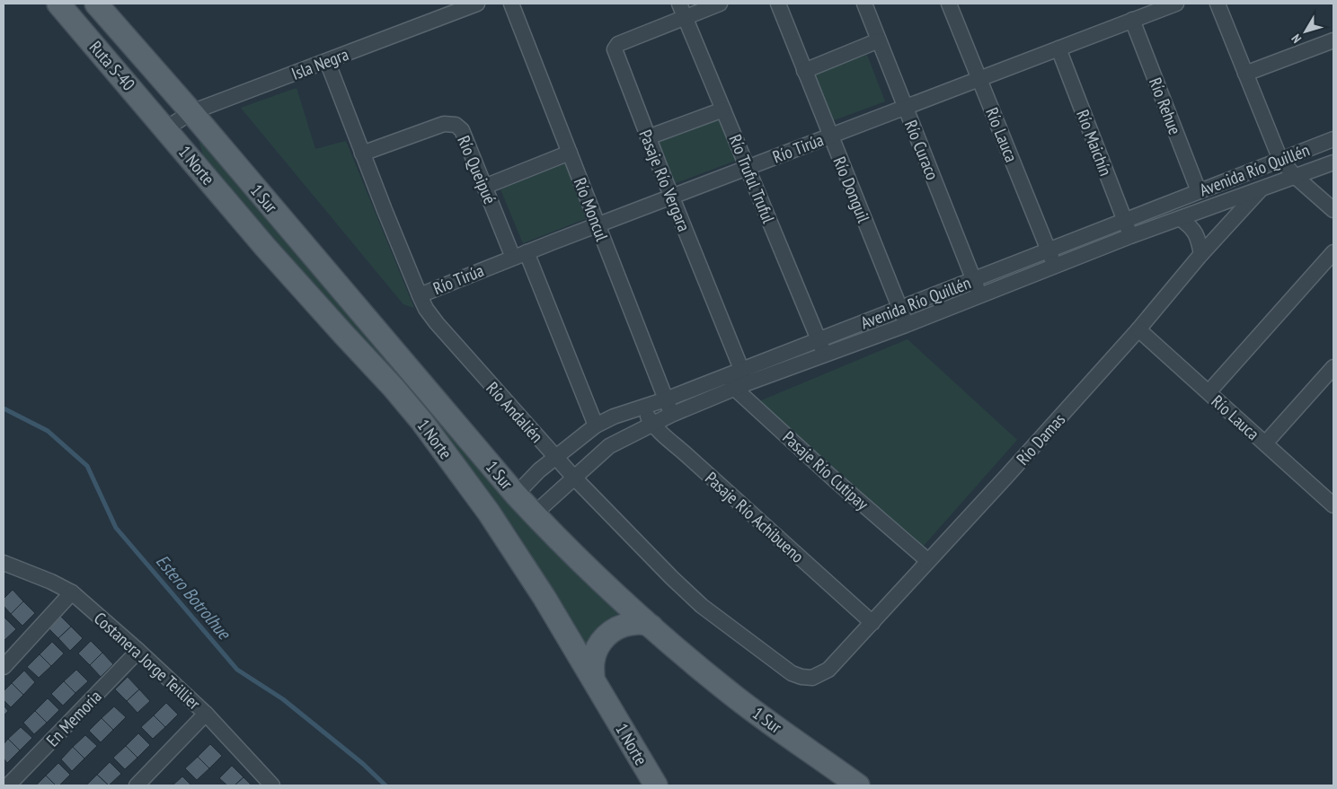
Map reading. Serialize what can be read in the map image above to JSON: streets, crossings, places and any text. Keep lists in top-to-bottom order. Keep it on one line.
{"streets":{"main road":["Ruta S-40","1 Norte","1 Sur"],"street":["Isla Negra","Río Rehue","Río Lauca","Río Maichín","Río Tirúa","Río Curaco","Río Queipué","Avenida Río Quillén","Río Truful Truful","Pasaje Río Vergara","Río Donguil","Río Moncul","Río Andalién","Río Damas","Pasaje Río Cutipay","Pasaje Río Achibueno","Costanera Jorge Teillier","En Memoria"]},"crossings":[["Isla Negra","Ruta S-40"],["Isla Negra","1 Norte"],["Isla Negra","1 Sur"],["Isla Negra","Río Andalién"],["Ruta S-40","1 Norte"],["Ruta S-40","1 Sur"],["Río Rehue","Río Tirúa"],["Río Rehue","Avenida Río Quillén"],["Río Lauca","Río Tirúa"],["Río Lauca","Avenida Río Quillén"],["Río Lauca","Río Damas"],["Río Maichín","Río Tirúa"],["Río Maichín","Avenida Río Quillén"],["Río Tirúa","Río Curaco"],["Río Tirúa","Río Queipué"],["Río Tirúa","Río Truful Truful"],["Río Tirúa","Pasaje Río Vergara"],["Río Tirúa","Río Donguil"],["Río Tirúa","Río Moncul"],["Río Tirúa","Río Andalién"],["Río Curaco","Avenida Río Quillén"],["Río Queipué","Avenida Río Quillén"],["Río Queipué","Río Andalién"],["Avenida Río Quillén","Río Truful Truful"],["Avenida Río Quillén","Pasaje Río Vergara"],["Avenida Río Quillén","Río Donguil"],["Avenida Río Quillén","1 Sur"],["Avenida Río Quillén","Río Moncul"],["Avenida Río Quillén","Río Andalién"],["Avenida Río Quillén","Río Damas"],["Avenida Río Quillén","Pasaje Río Cutipay"],["Avenida Río Quillén","Pasaje Río Achibueno"],["Río Truful Truful","Pasaje Río Vergara"],["Pasaje Río Vergara","Pasaje Río Cutipay"],["Río Andalién","Río Damas"],["Río Damas","Pasaje Río Cutipay"],["Río Damas","Pasaje Río Achibueno"],["Costanera Jorge Teillier","En Memoria"]],"water":["Estero Botrolhue"],"north":"bottom left"}
